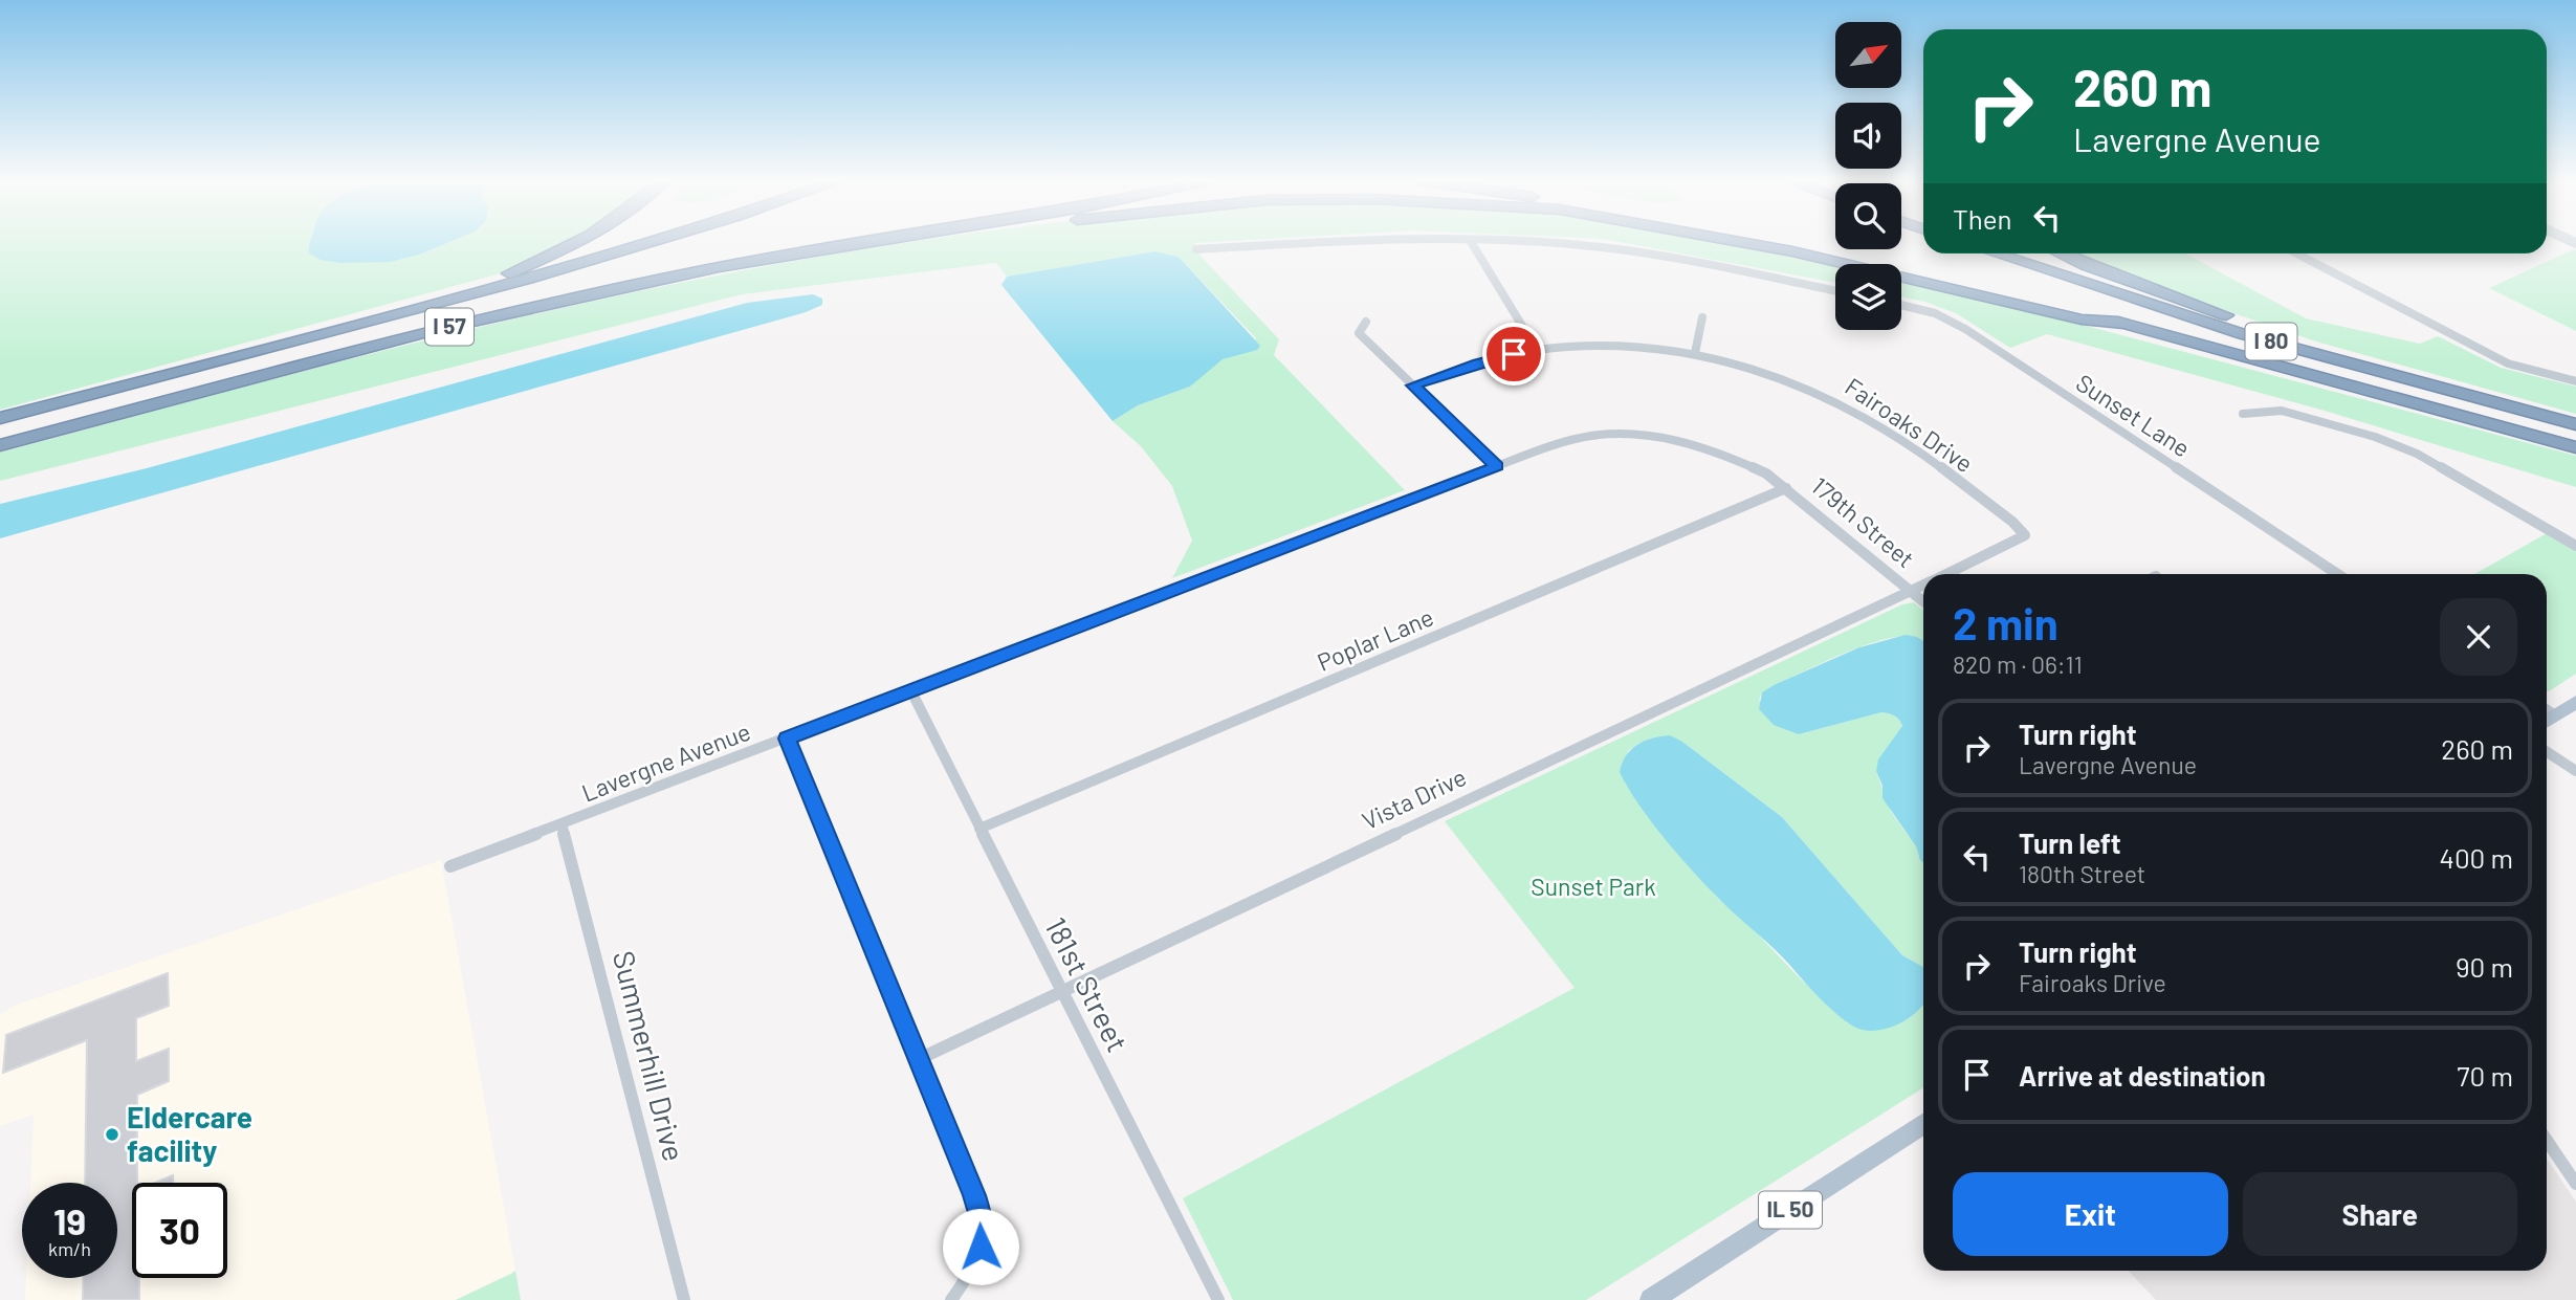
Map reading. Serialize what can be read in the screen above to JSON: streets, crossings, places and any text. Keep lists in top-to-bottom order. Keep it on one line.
{"streets":{"highway":["I 57","I 80"],"main road":["IL 50"],"street":["Sunset Lane","Fairoaks Drive","179th Street","Poplar Lane","Lavergne Avenue","Vista Drive","181st Street","Summerhill Drive"]},"crossings":[["Fairoaks Drive","Vista Drive"],["179th Street","Poplar Lane"],["179th Street","Lavergne Avenue"],["179th Street","Vista Drive"],["Poplar Lane","181st Street"],["Lavergne Avenue","181st Street"],["Lavergne Avenue","Summerhill Drive"],["Vista Drive","181st Street"]],"parks":["Sunset Park"],"places":["Eldercare facility"],"north":"top right","page":{"turn":["260 m","Lavergne Avenue"],"then":"Then","heading":["2 min","820 m · 06:11"],"list":[{"name":"Turn right","note":"Lavergne Avenue","value":"260 m"},{"name":"Turn left","note":"180th Street","value":"400 m"},{"name":"Turn right","note":"Fairoaks Drive","value":"90 m"},{"name":"Arrive at destination","value":"70 m"}],"buttons":["Exit","Share"],"speed":"19 km/h","limit":"30"}}
